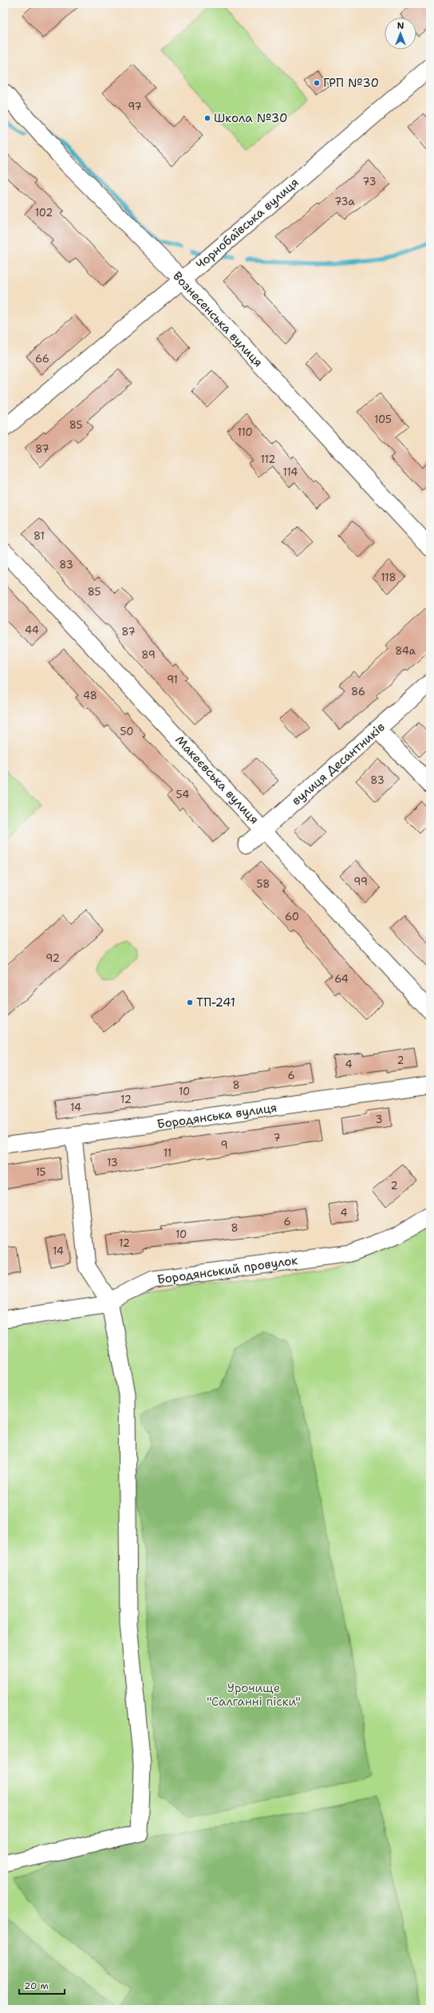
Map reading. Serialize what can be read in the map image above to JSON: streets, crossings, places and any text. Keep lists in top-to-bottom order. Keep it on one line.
{"streets":{"street":["Чорнобаївська вулиця","Вознесенська вулиця","вулиця Десантників","Макеєвська вулиця","Бородянська вулиця","Бородянський провулок"]},"crossings":[["Чорнобаївська вулиця","Вознесенська вулиця"],["вулиця Десантників","Макеєвська вулиця"]],"parks":["Урочище \"Салганні піски\""],"places":["ГРП №30","Школа №30","ТП-241"],"house_numbers":["97","73","73а","102","66","105","85","110","87","112","114","81","83","118","85","44","87","84а","89","91","86","48","50","83","54","99","58","60","92","64","2","4","6","8","10","12","14","3","7","9","11","13","15","2","4","6","8","10","12","14"],"scale_bar":"20 m","north":"top"}
